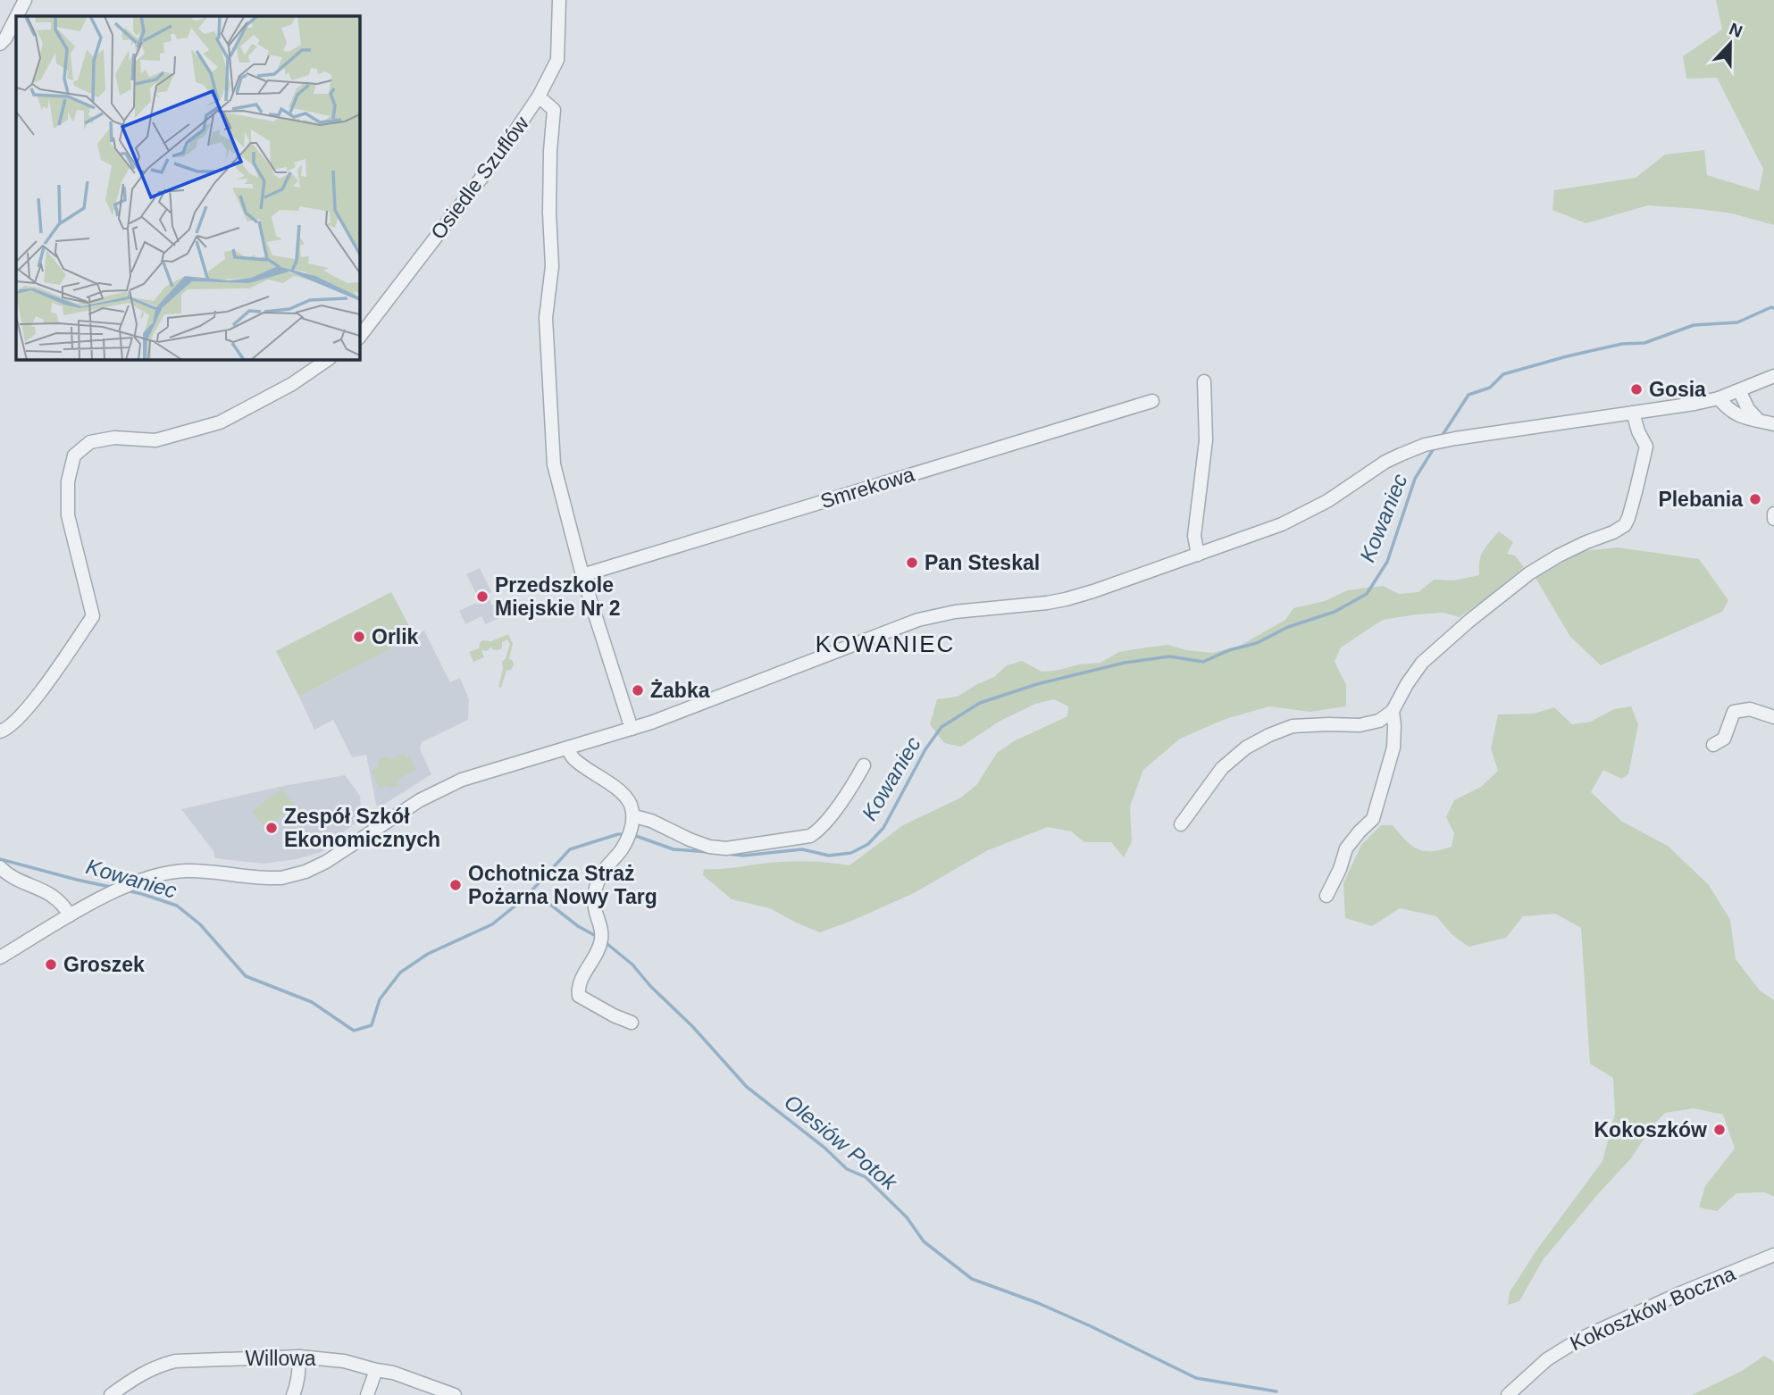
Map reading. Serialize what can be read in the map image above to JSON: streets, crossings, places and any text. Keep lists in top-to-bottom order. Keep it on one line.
{"streets":{"street":["Osiedle Szuflów","Smrekowa","Kokoszków Boczna","Willowa"]},"districts":["KOWANIEC"],"water":["Kowaniec","Olesiów Potok"],"places":["Gosia","Plebania","Pan Steskal","Przedszkole Miejskie Nr 2","Orlik","Żabka","Zespół Szkół Ekonomicznych","Ochotnicza Straż Pożarna Nowy Targ","Groszek","Kokoszków"],"north":"top"}
